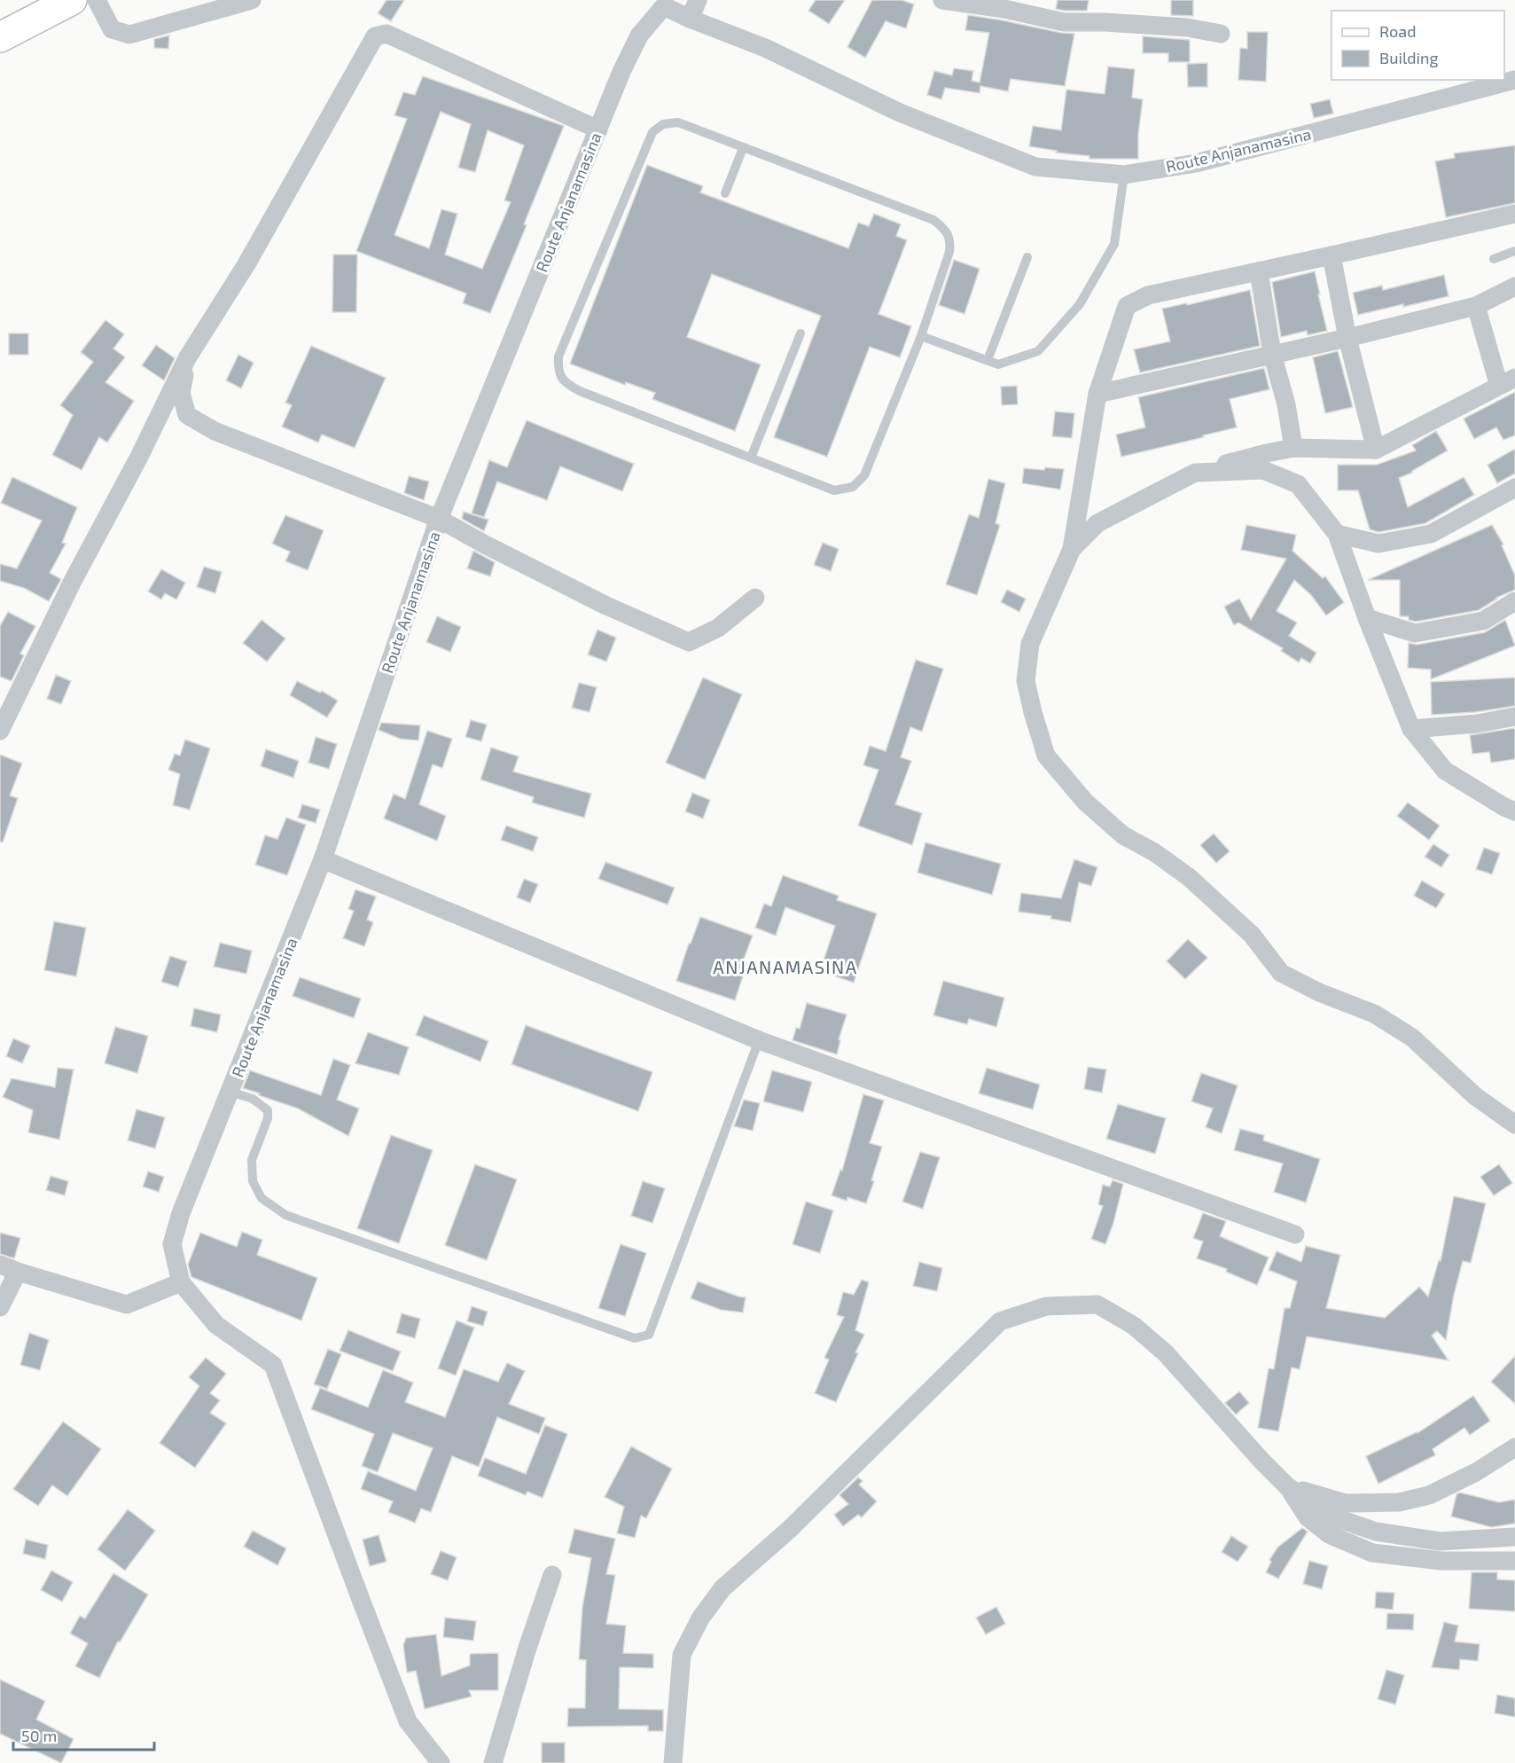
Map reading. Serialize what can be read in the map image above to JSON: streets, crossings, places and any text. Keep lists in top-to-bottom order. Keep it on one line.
{"streets":{"street":["Route Anjanamasina"]},"districts":["ANJANAMASINA"],"legend":["Road","Building"],"scale_bar":"50 m"}
